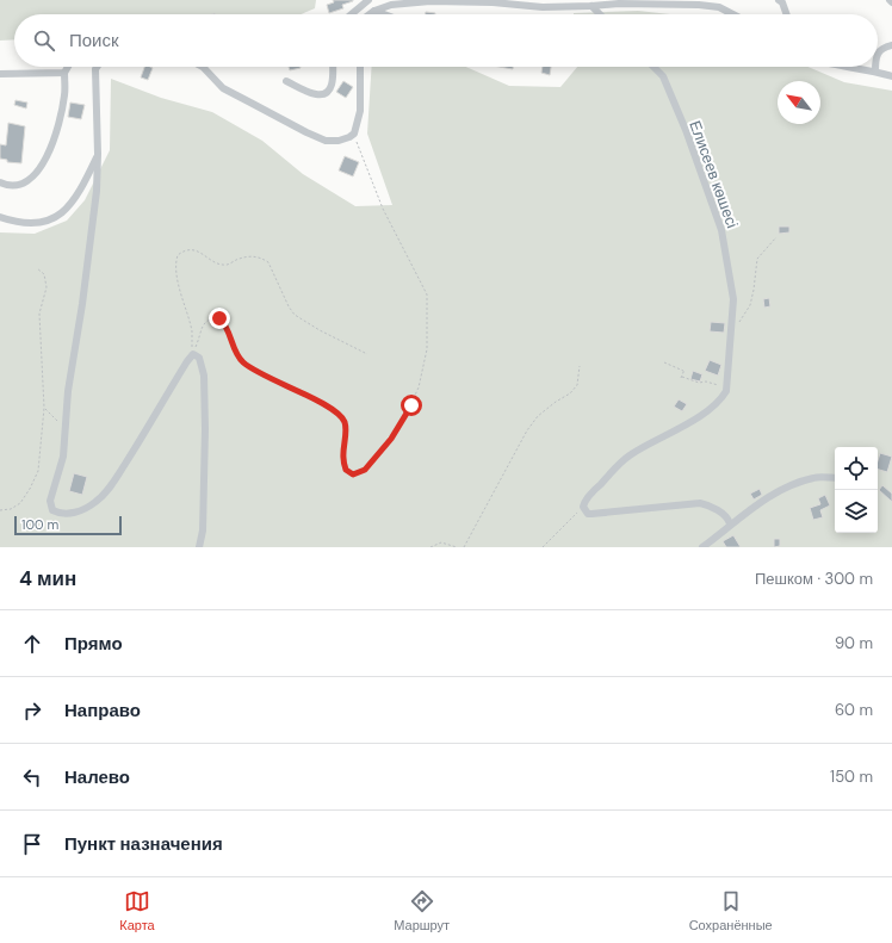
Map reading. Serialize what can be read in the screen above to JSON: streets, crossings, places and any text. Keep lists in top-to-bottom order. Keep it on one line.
{"streets":{"street":["Елисеев көшесі"]},"scale_bar":"100 m","north":"top left","page":{"search":"Поиск","scale":"100 m","heading":["4 мин","Пешком · 300 m"],"list":[["Прямо","90 m"],["Направо","60 m"],["Налево","150 m"],"Пункт назначения"],"nav":["Карта","Маршрут","Сохранённые"]}}
